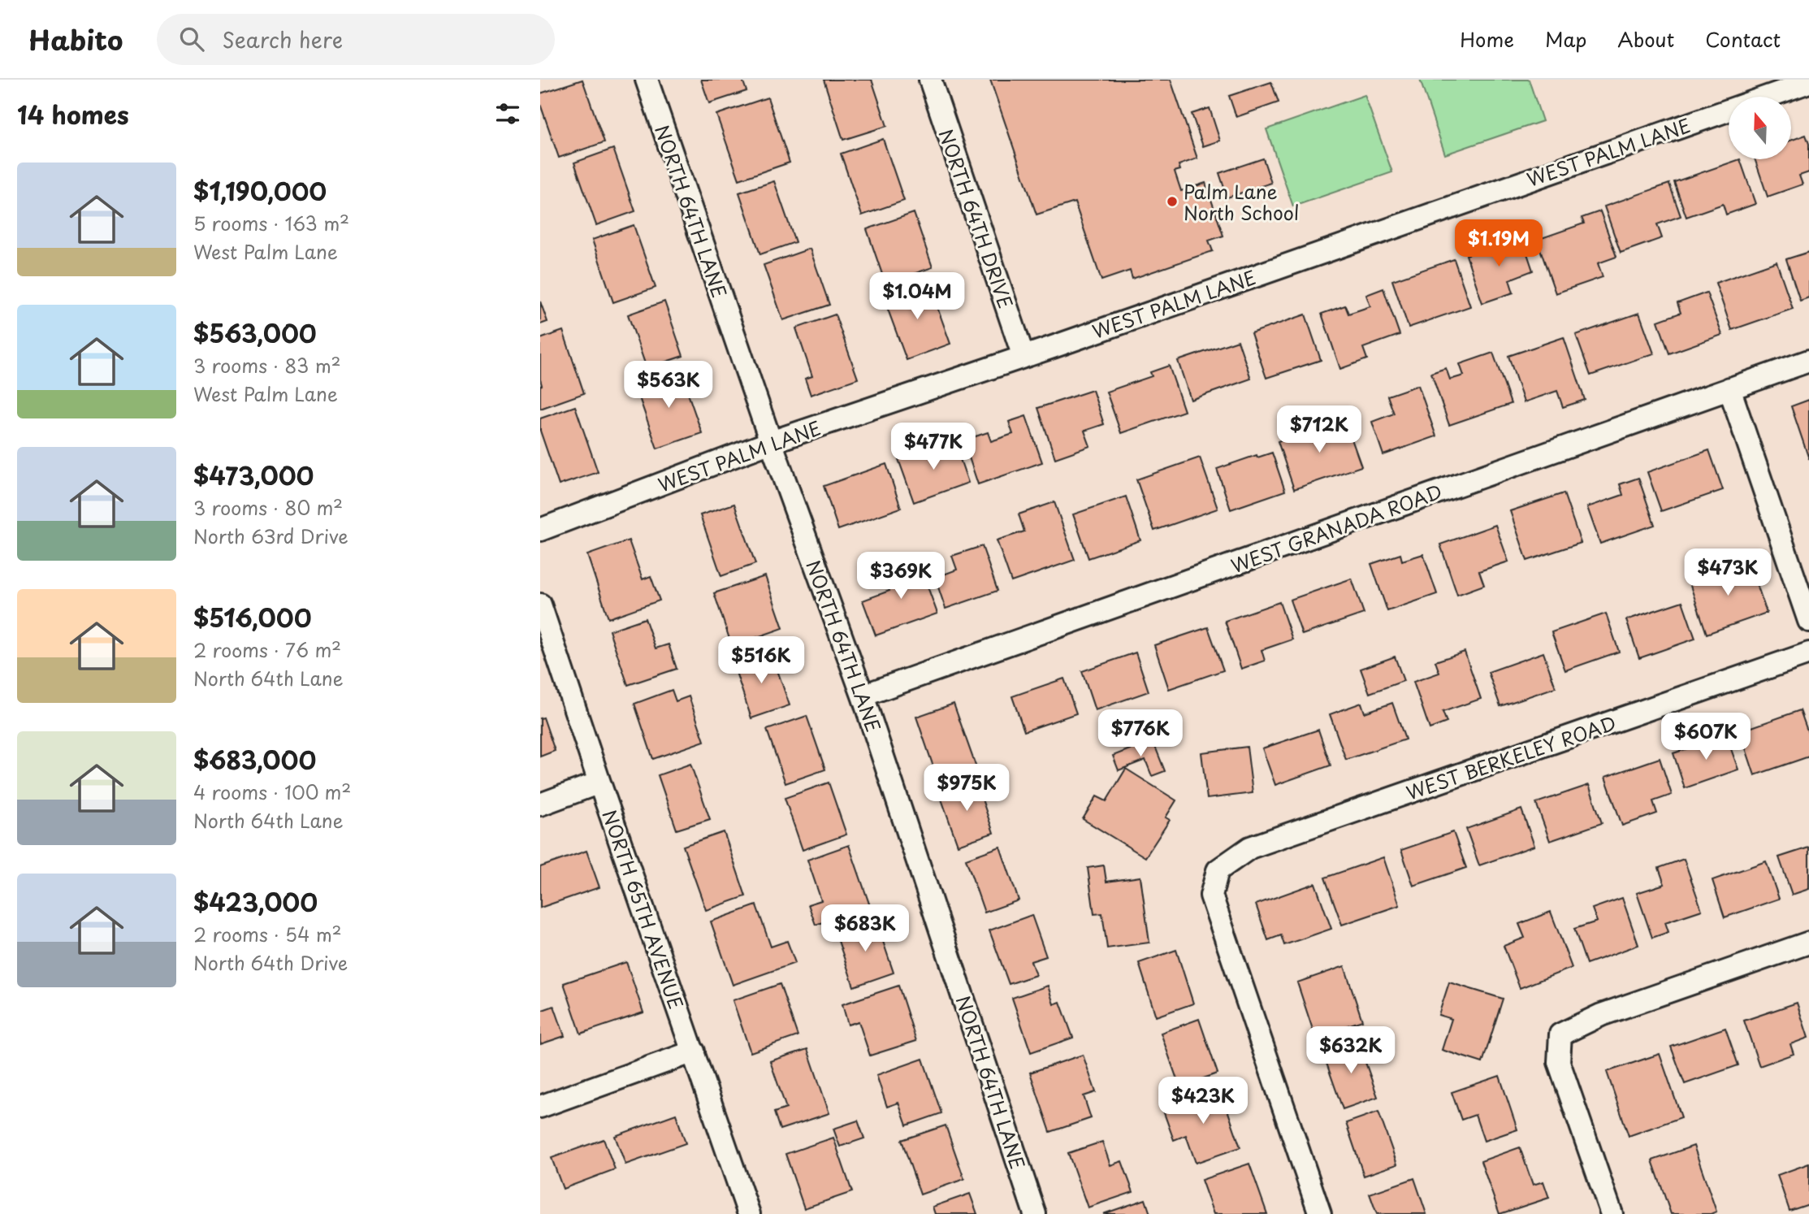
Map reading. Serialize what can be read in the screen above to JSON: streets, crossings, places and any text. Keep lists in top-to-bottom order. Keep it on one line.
{"streets":{"street":["WEST PALM LANE","NORTH 64TH LANE","NORTH 64TH DRIVE","WEST GRANADA ROAD","WEST BERKELEY ROAD","NORTH 65TH AVENUE"]},"crossings":[["WEST PALM LANE","NORTH 64TH LANE"],["WEST PALM LANE","NORTH 64TH DRIVE"],["NORTH 64TH LANE","WEST GRANADA ROAD"]],"places":["Palm Lane North School"],"north":"top","page":{"header":"Habito","search":"Search here","nav":["Home","Map","About","Contact"],"heading":"14 homes","list":[{"name":"$1,190,000","note":"5 rooms · 163 m² · West Palm Lane"},{"name":"$563,000","note":"3 rooms · 83 m² · West Palm Lane"},{"name":"$473,000","note":"3 rooms · 80 m² · North 63rd Drive"},{"name":"$516,000","note":"2 rooms · 76 m² · North 64th Lane"},{"name":"$683,000","note":"4 rooms · 100 m² · North 64th Lane"},{"name":"$423,000","note":"2 rooms · 54 m² · North 64th Drive"}],"price":["$1.19M","$1.04M","$563K","$712K","$477K","$473K","$369K","$516K","$776K","$607K","$975K","$683K","$632K","$423K"]}}
